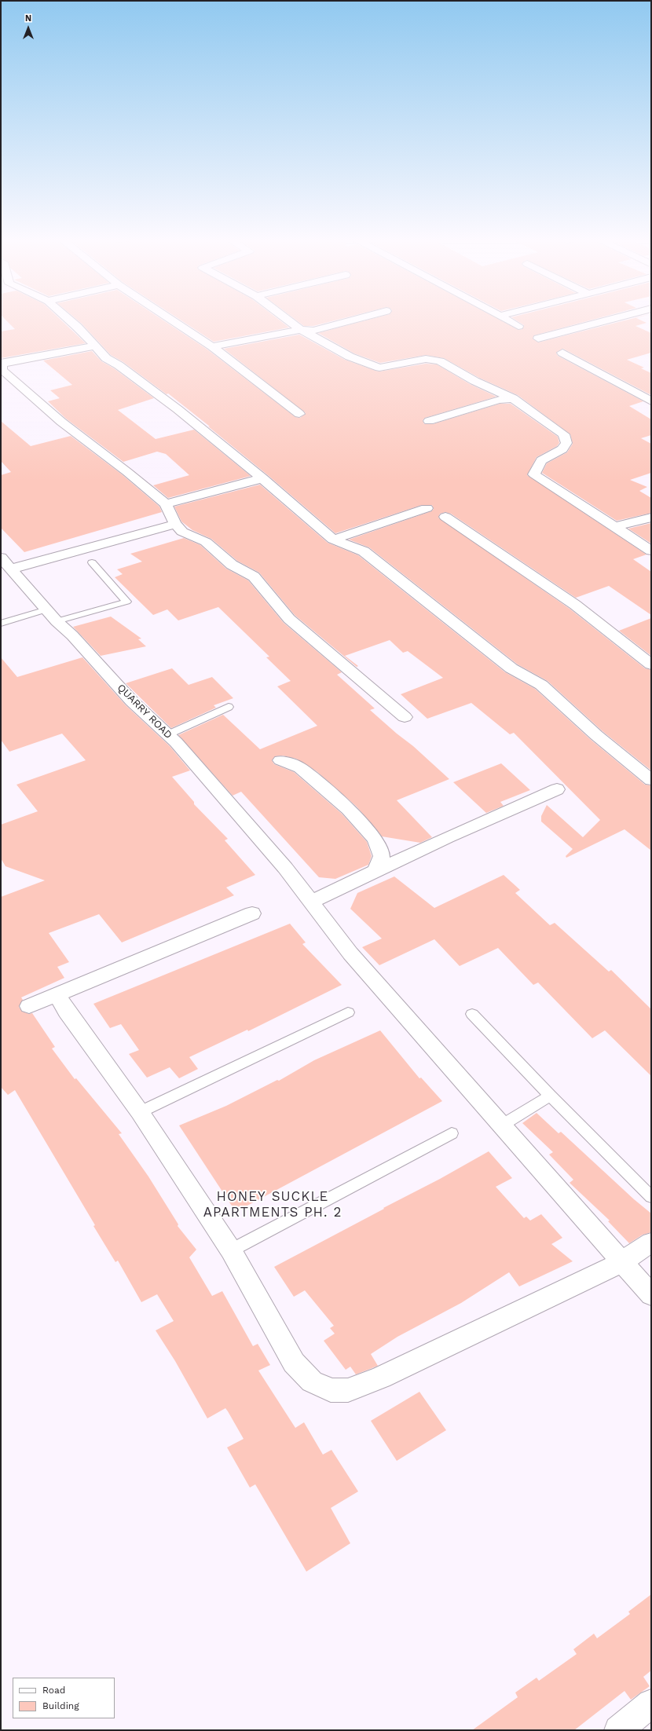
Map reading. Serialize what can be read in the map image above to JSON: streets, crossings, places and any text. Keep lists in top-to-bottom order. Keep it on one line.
{"streets":{"street":["QUARRY ROAD"]},"districts":["HONEY SUCKLE APARTMENTS PH. 2"],"legend":["Road","Building"],"north":"top"}
